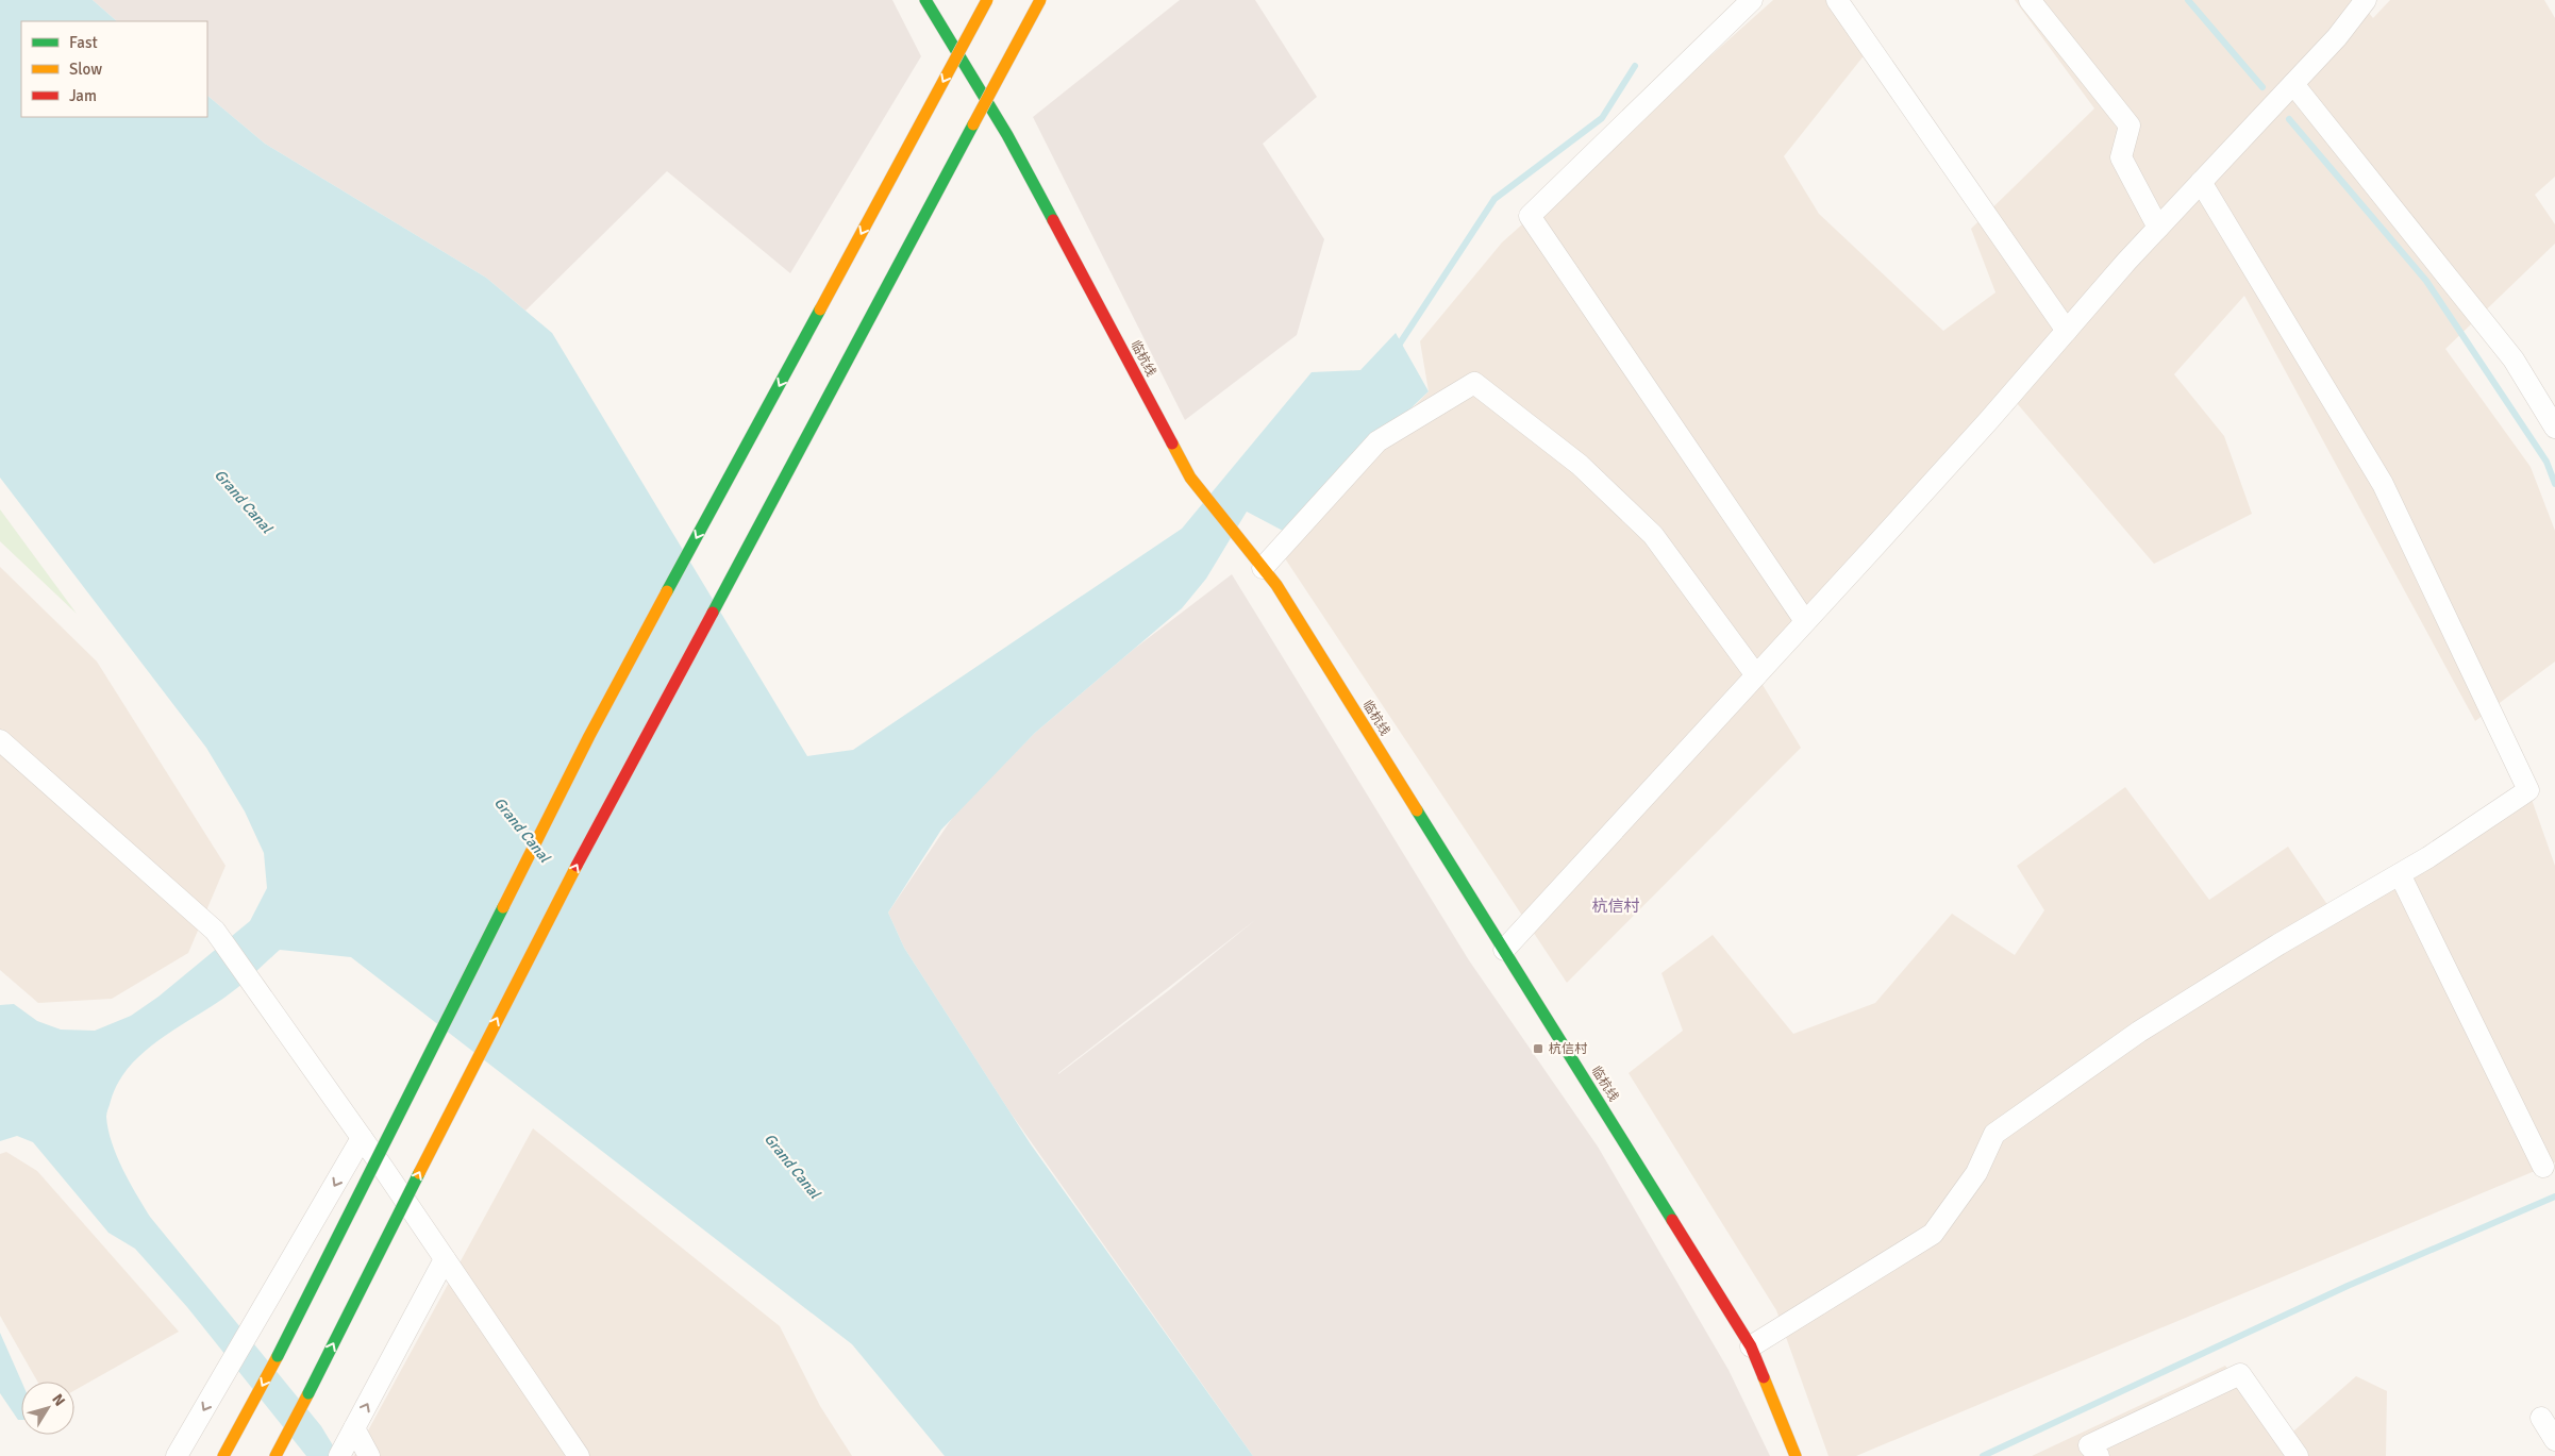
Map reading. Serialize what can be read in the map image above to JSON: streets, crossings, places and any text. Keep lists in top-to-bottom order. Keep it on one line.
{"streets":{"main road":["临杭线"]},"districts":["杭信村"],"water":["Grand Canal"],"places":{"transit":["杭信村"]},"legend":["Fast","Slow","Jam"],"north":"top right"}
